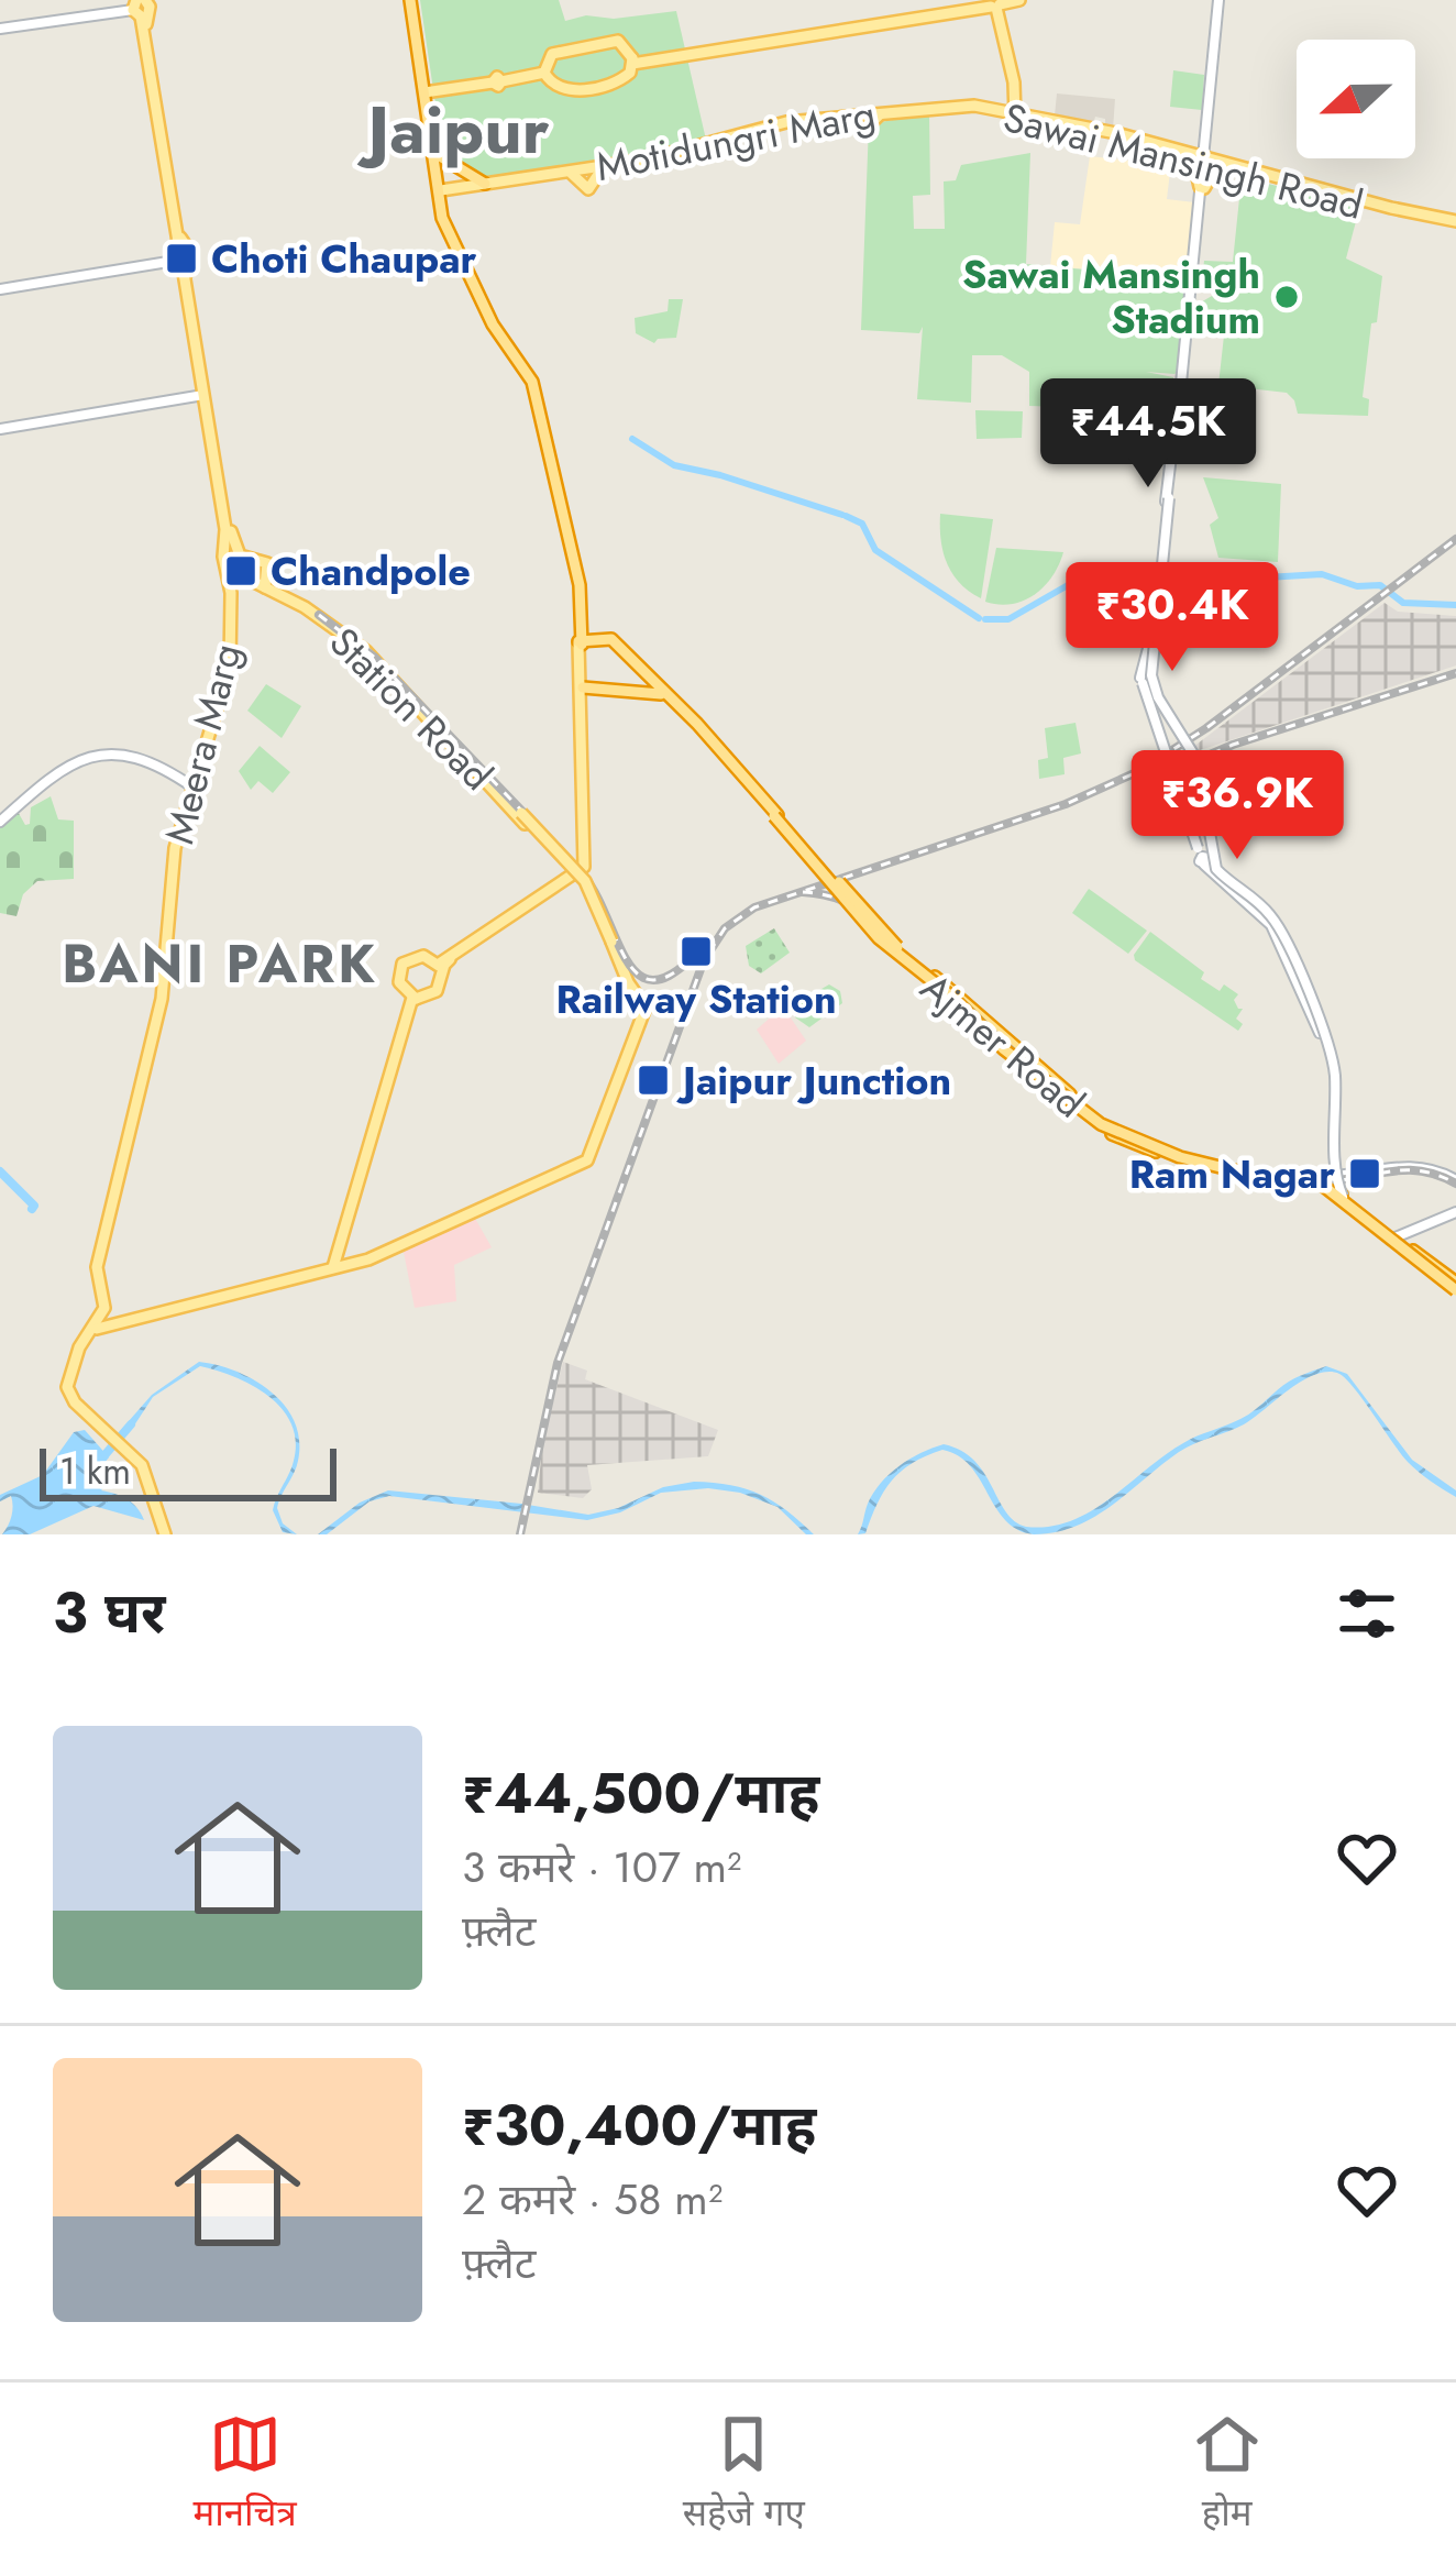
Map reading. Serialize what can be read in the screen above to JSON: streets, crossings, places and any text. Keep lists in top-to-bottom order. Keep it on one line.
{"streets":{"highway":["Ajmer Road"],"main road":["Motidungri Marg","Sawai Mansingh Road","Station Road","Meera Marg"]},"crossings":[["Motidungri Marg","Sawai Mansingh Road"]],"districts":["Jaipur","BANI PARK"],"places":{"transit":["Choti Chaupar","Chandpole","Railway Station","Jaipur Junction","Ram Nagar"],"other":["Sawai Mansingh Stadium"]},"scale_bar":"1 km","north":"left","page":{"price":["₹44.5K","₹30.4K","₹36.9K"],"scale":"1 km","heading":"3 घर","list":[{"name":"₹44,500/माह","note":"3 कमरे · 107 m² · फ़्लैट"},{"name":"₹30,400/माह","note":"2 कमरे · 58 m² · फ़्लैट"}],"tabs":["मानचित्र","सहेजे गए","होम"]}}
